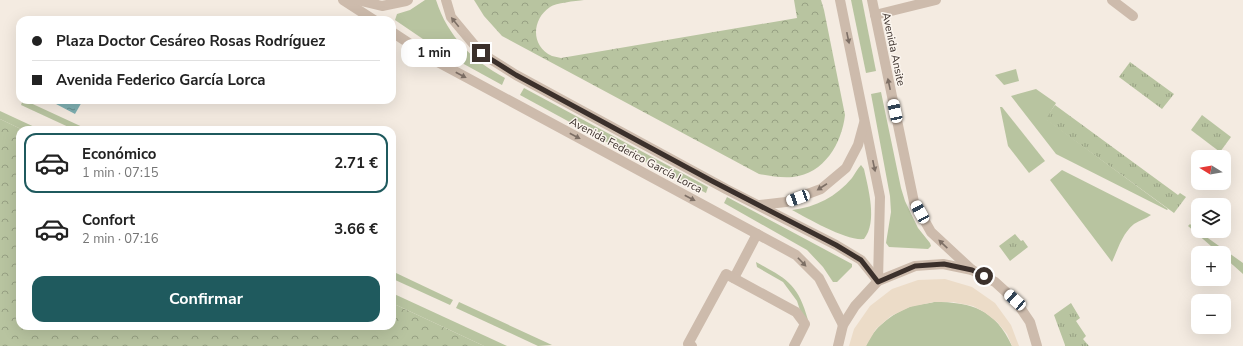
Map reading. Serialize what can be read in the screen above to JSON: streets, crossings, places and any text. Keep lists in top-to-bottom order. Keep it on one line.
{"streets":{"street":["Avenida Ansite","Avenida Federico García Lorca"]},"north":"left","page":{"banner":["Plaza Doctor Cesáreo Rosas Rodríguez","Avenida Federico García Lorca"],"bubble":"1 min","list":[{"name":"Económico","note":"1 min · 07:15","value":"2.71 €"},{"name":"Confort","note":"2 min · 07:16","value":"3.66 €"}],"map_buttons":["+","−"],"buttons":"Confirmar"}}
